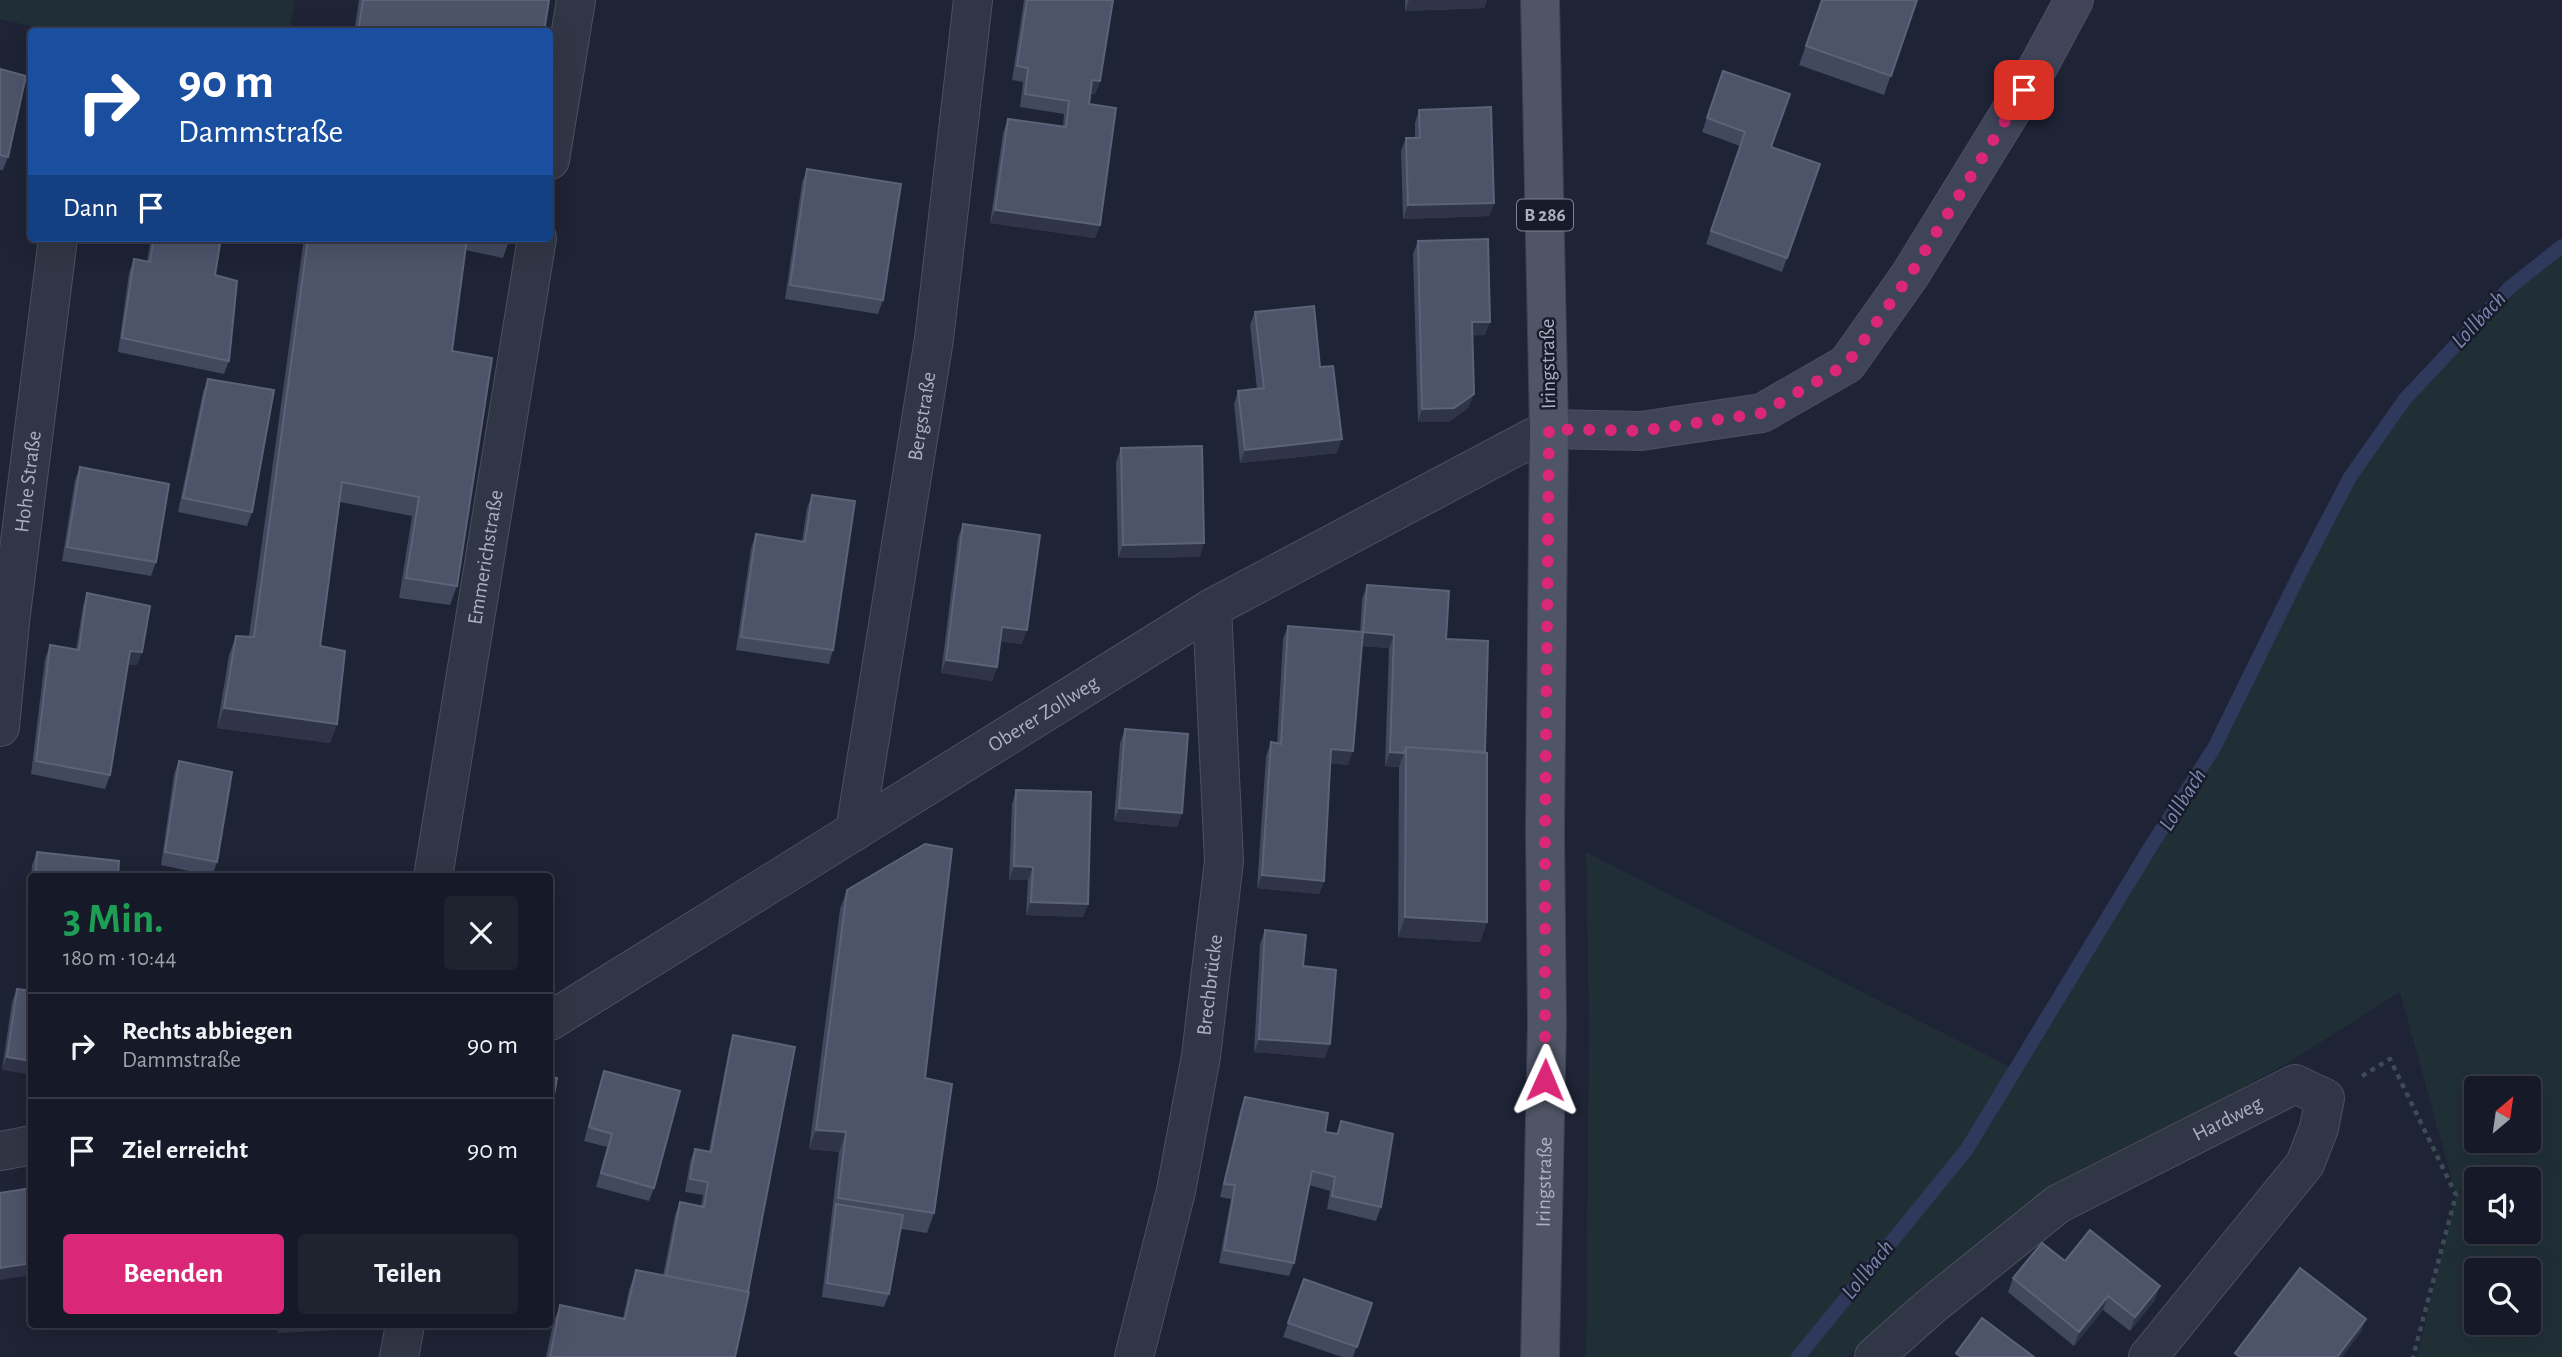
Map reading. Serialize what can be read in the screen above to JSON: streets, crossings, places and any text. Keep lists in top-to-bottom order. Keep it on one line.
{"streets":{"main road":["B 286","Iringstraße"],"street":["Bergstraße","Hohe Straße","Emmerichstraße","Oberer Zollweg","Brechbrücke","Hardweg"]},"crossings":[["Iringstraße","Oberer Zollweg"],["Bergstraße","Oberer Zollweg"],["Oberer Zollweg","Brechbrücke"]],"water":["Lollbach"],"north":"top right","page":{"turn":["90 m","Dammstraße"],"then":"Dann","heading":["3 Min.","180 m · 10:44"],"list":[{"name":"Rechts abbiegen","note":"Dammstraße","value":"90 m"},{"name":"Ziel erreicht","value":"90 m"}],"buttons":["Beenden","Teilen"]}}
